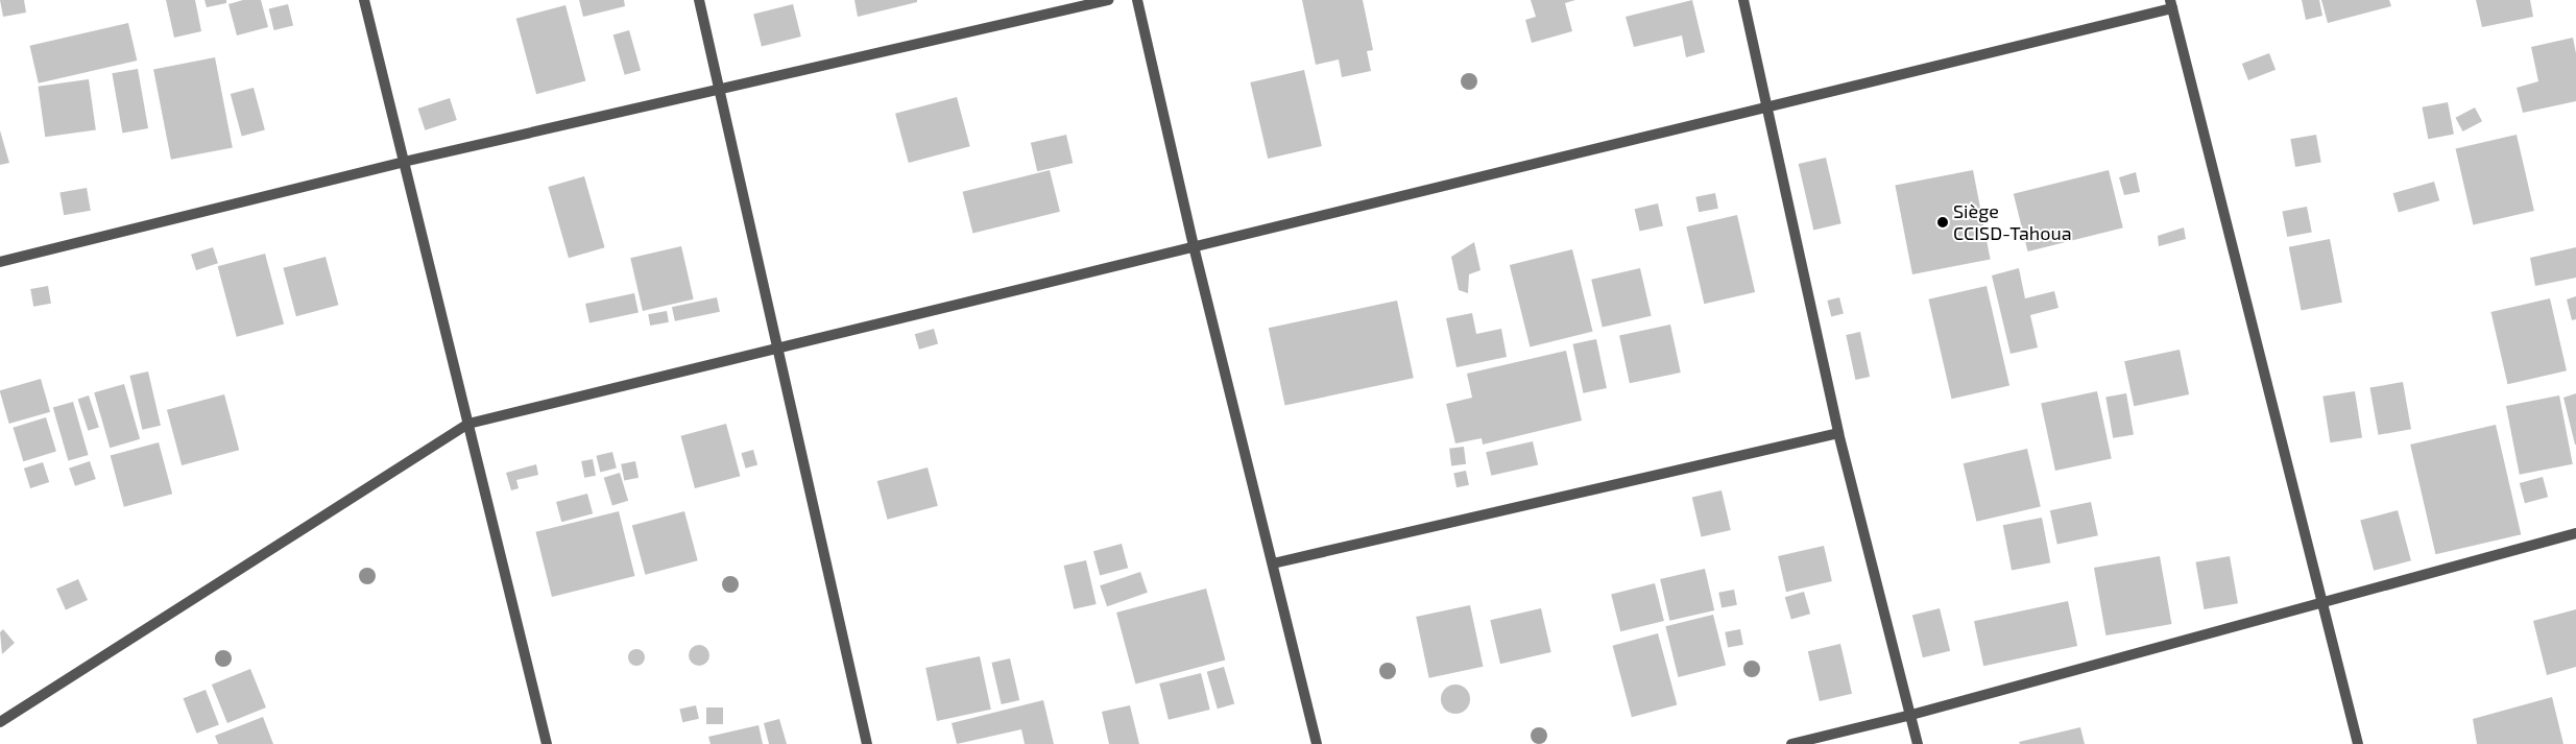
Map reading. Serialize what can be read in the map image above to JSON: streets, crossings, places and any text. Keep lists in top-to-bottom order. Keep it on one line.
{"places":["Siège CCISD-Tahoua"]}
